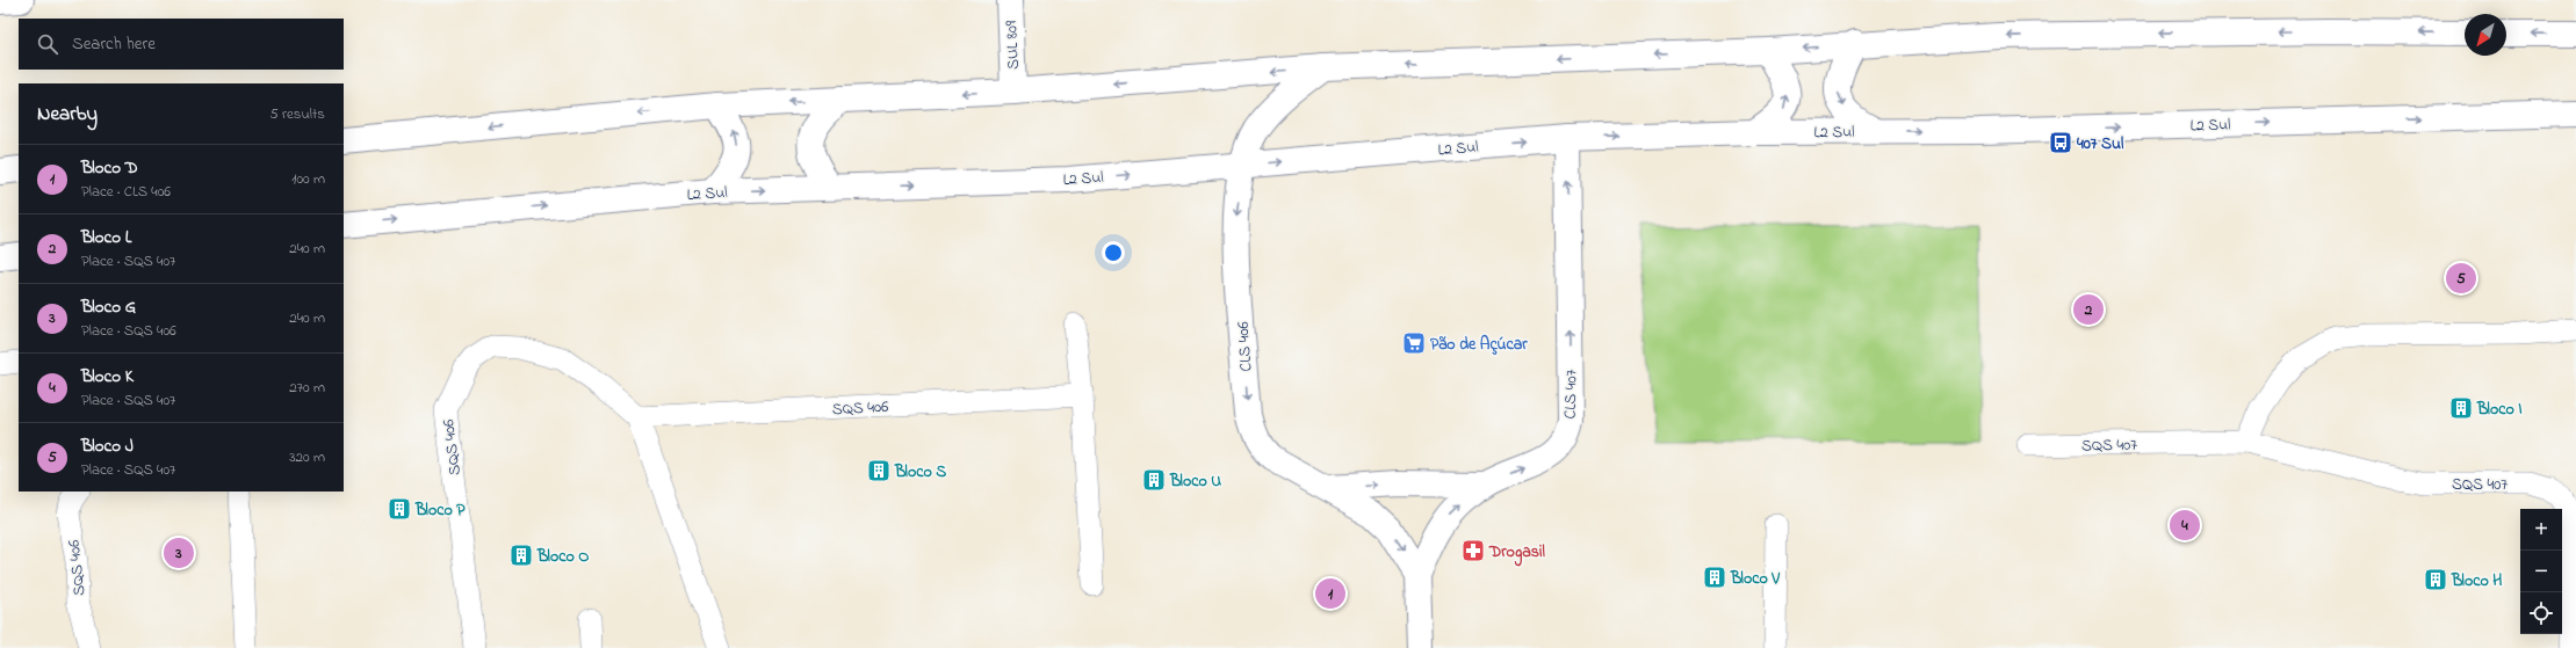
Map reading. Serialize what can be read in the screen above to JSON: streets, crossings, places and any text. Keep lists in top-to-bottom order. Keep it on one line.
{"streets":{"main road":["SUL 809","L2 Sul","CLS 406","CLS 407"],"street":["SQS 406","SQS 407"]},"crossings":[["L2 Sul","CLS 406"],["L2 Sul","CLS 407"],["CLS 406","CLS 407"]],"one_way":["CLS 406","CLS 407"],"places":{"bus stop":["407 Sul"],"supermarket":["Pão de Açúcar"],"building":["Bloco I","Bloco S","Bloco U","Bloco P","Bloco O","Bloco V","Bloco H"],"pharmacy":["Drogasil"]},"north":"bottom left","page":{"search":"Search here","heading":["Nearby","5 results"],"list":[{"mark":"1","name":"Bloco D","note":"Place · CLS 406","value":"100 m"},{"mark":"2","name":"Bloco L","note":"Place · SQS 407","value":"240 m"},{"mark":"3","name":"Bloco G","note":"Place · SQS 406","value":"240 m"},{"mark":"4","name":"Bloco K","note":"Place · SQS 407","value":"270 m"},{"mark":"5","name":"Bloco J","note":"Place · SQS 407","value":"320 m"}],"pins":["5","2","4","3","1"],"map_buttons":["+","−"]}}
